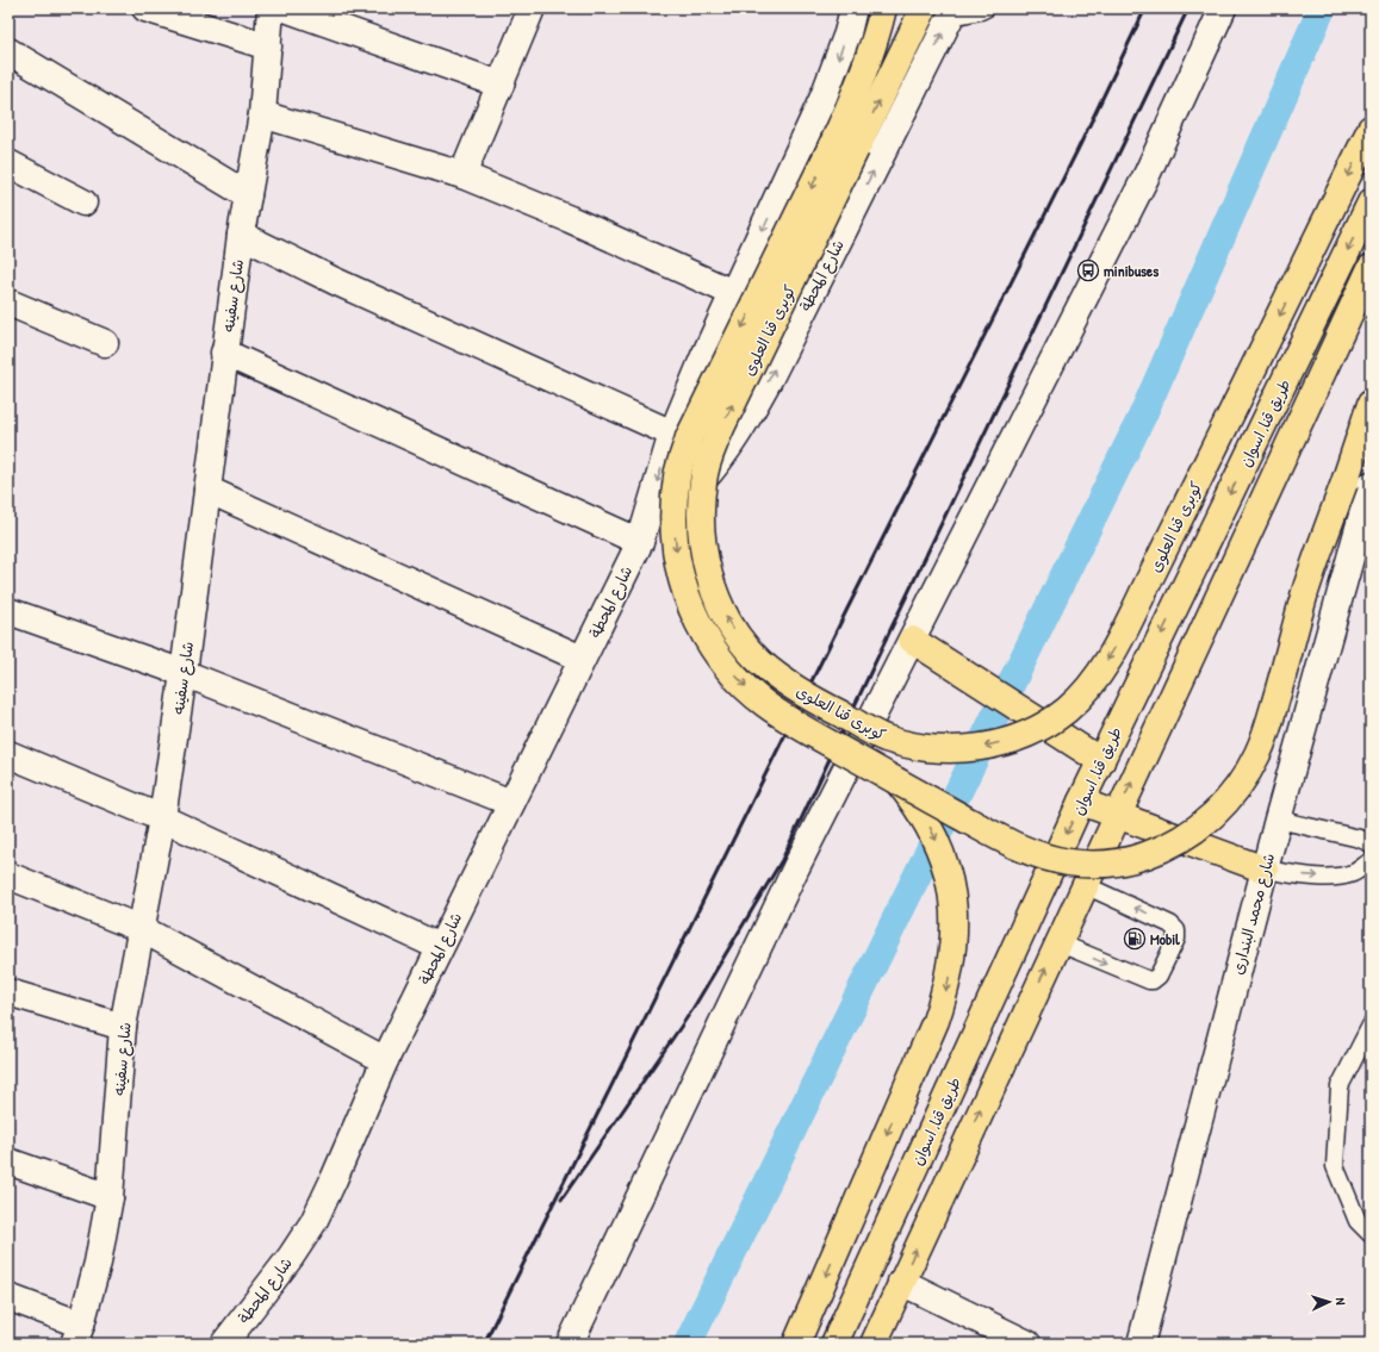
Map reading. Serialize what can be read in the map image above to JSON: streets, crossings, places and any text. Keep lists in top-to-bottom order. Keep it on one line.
{"streets":{"highway":["كوبرى قنا العلوى","طريق قنا, اسوان"],"street":["شارع المحطة","شارع سفينه","شارع محمد البندارى"]},"places":{"bus stop":["minibuses"],"fuel station":["Mobil"]},"north":"right"}
